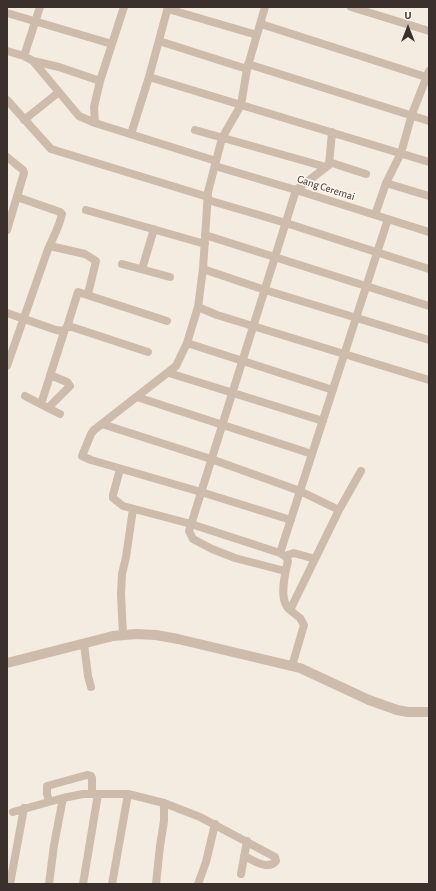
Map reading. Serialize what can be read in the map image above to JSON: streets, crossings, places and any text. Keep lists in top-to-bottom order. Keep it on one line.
{"streets":{"street":["Gang Ceremai"]},"north":"top"}
